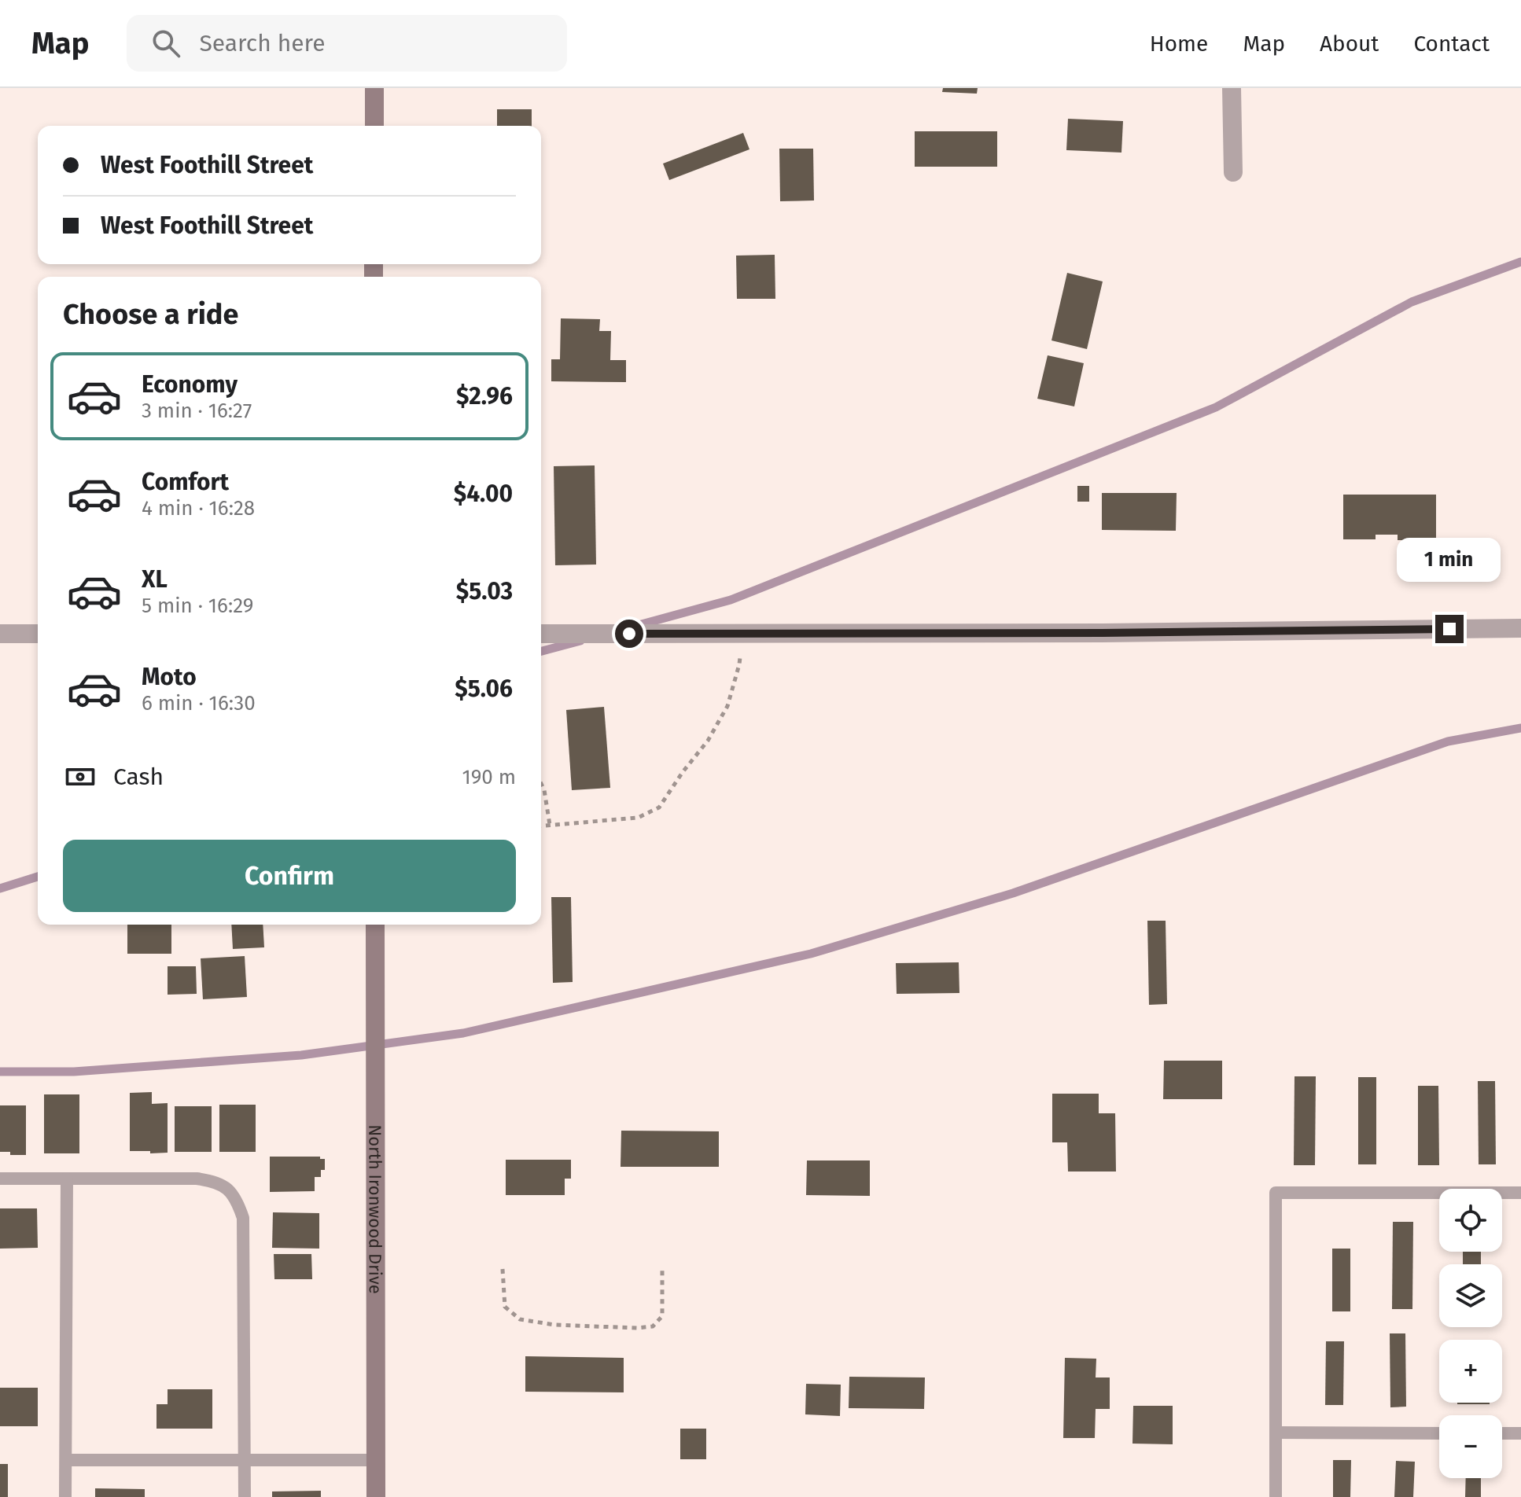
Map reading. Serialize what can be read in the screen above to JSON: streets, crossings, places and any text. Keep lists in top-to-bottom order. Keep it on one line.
{"streets":{"street":["North Ironwood Drive"]},"page":{"header":"Map","search":"Search here","nav":["Home","Map","About","Contact"],"banner":["West Foothill Street","West Foothill Street"],"heading":"Choose a ride","list":[{"name":"Economy","note":"3 min · 16:27","value":"$2.96"},{"name":"Comfort","note":"4 min · 16:28","value":"$4.00"},{"name":"XL","note":"5 min · 16:29","value":"$5.03"},{"name":"Moto","note":"6 min · 16:30","value":"$5.06"}],"bubble":"1 min","pay":["Cash","190 m"],"buttons":"Confirm","map_buttons":["+","−"]}}
